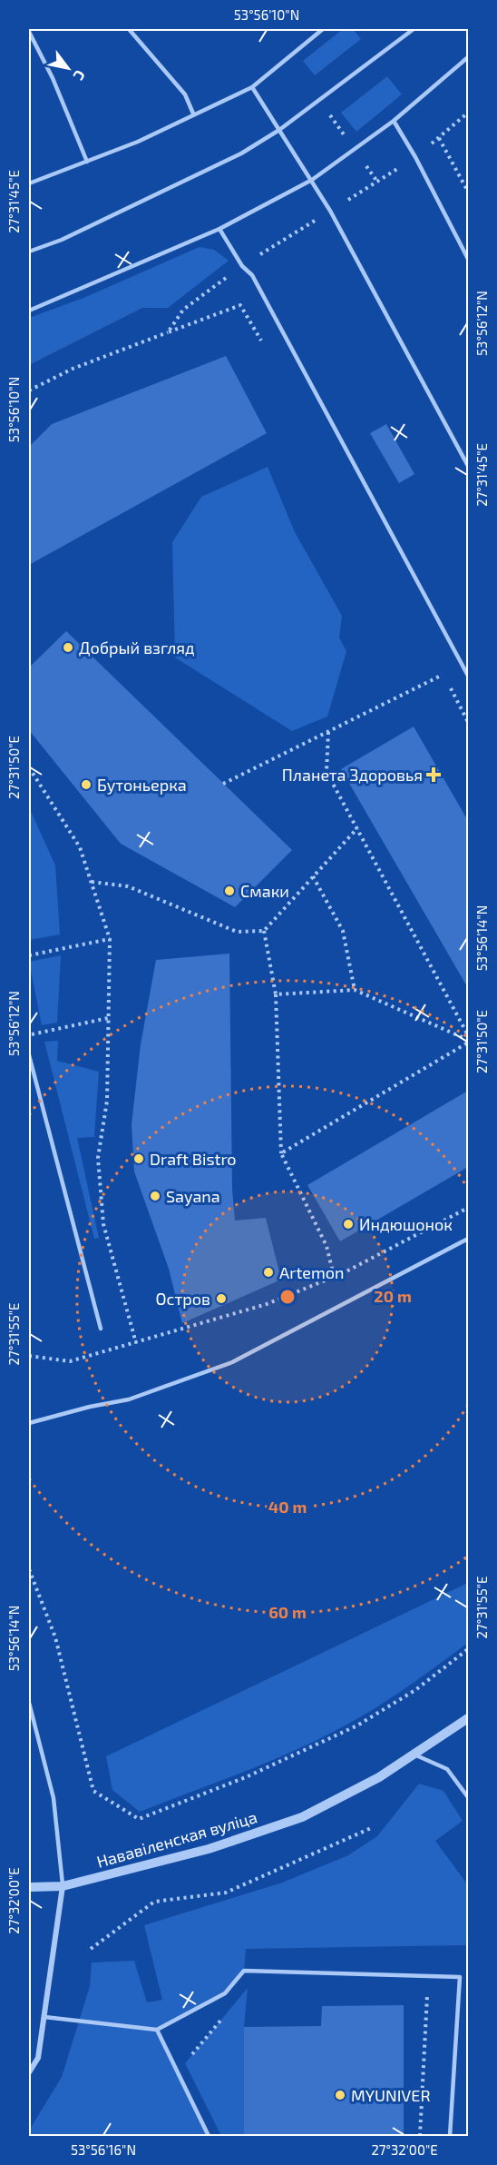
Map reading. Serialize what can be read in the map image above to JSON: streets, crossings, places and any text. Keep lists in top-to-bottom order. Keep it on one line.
{"streets":{"street":["Нававіленская вуліца"]},"places":{"other":["Добрый взгляд","Бутоньерка","Смаки","Draft Bistro","Sayana","Индюшонок","Artemon","Остров","MYUNIVER"],"health":["Планета Здоровья"]},"north":"bottom right","coordinates":["53°56'10\"N","27°31'45\"E","53°56'12\"N","27°31'50\"E","53°56'14\"N","27°31'55\"E","27°32'00\"E","53°56'16\"N"],"rings":["20 m","40 m","60 m"]}
